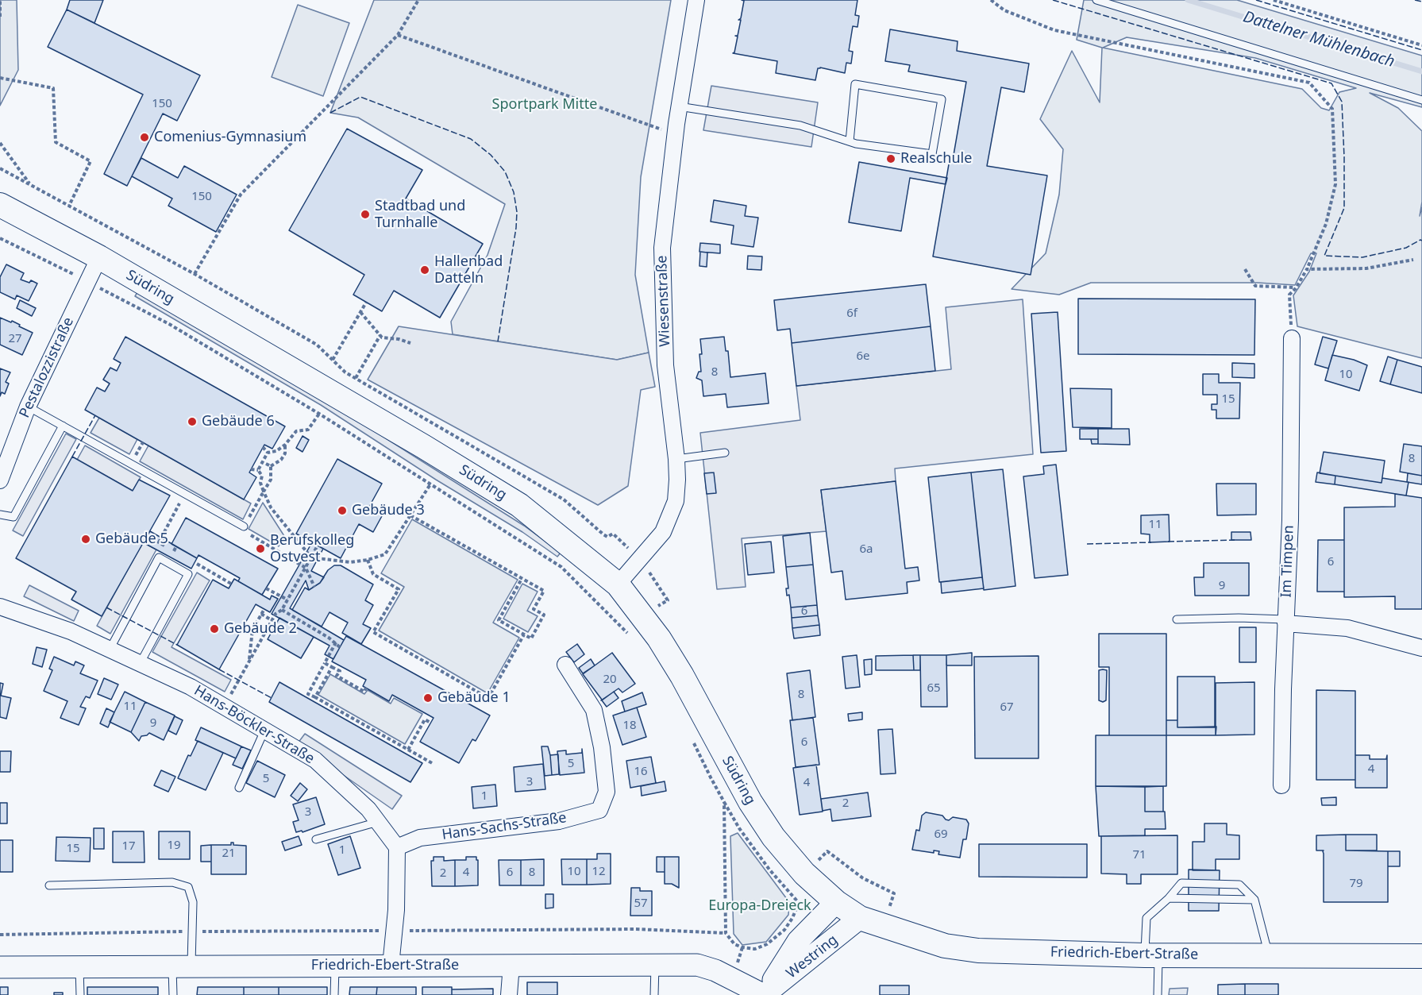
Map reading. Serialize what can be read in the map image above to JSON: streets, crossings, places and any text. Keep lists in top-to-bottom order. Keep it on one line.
{"streets":{"main road":["Südring","Friedrich-Ebert-Straße"],"street":["Wiesenstraße","Pestalozzistraße","Im Timpen","Hans-Böckler-Straße","Hans-Sachs-Straße","Westring"]},"crossings":[["Südring","Wiesenstraße"],["Südring","Pestalozzistraße"],["Südring","Friedrich-Ebert-Straße"],["Südring","Westring"],["Hans-Böckler-Straße","Hans-Sachs-Straße"],["Friedrich-Ebert-Straße","Westring"]],"water":["Dattelner Mühlenbach"],"parks":["Sportpark Mitte","Europa-Dreieck"],"places":["Comenius-Gymnasium","Realschule","Stadtbad und Turnhalle","Hallenbad Datteln","Gebäude 6","Gebäude 3","Gebäude 5","Berufskolleg Ostvest","Gebäude 2","Gebäude 1"],"house_numbers":["150","150","6f","27","6e","8","10","15","8","11","6a","6","9","6","20","65","8","11","67","9","18","6","5","4","16","5","3","4","1","2","3","69","19","17","15","1","21","71","10","12","4","6","8","2","79","57"]}
